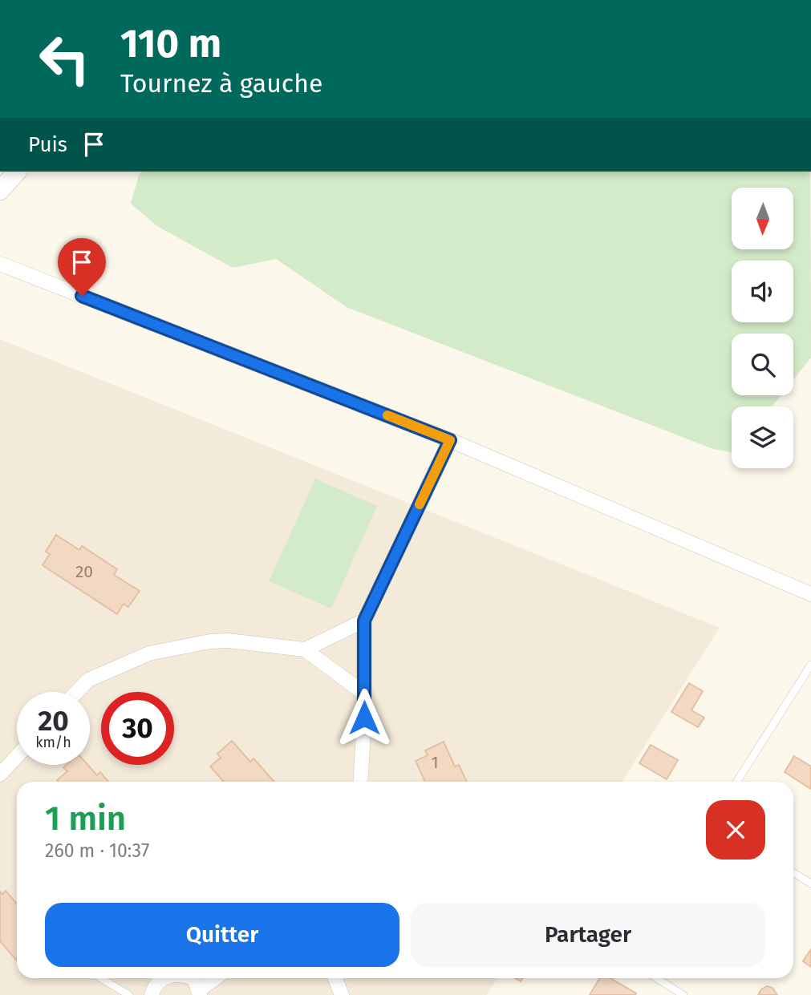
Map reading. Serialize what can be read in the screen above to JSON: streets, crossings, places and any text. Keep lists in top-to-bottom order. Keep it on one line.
{"house_numbers":["20","1"],"north":"bottom","page":{"turn":["110 m","Tournez à gauche"],"then":"Puis","speed":"20 km/h","limit":"30","heading":["1 min","260 m · 10:37"],"buttons":["Quitter","Partager"]}}
